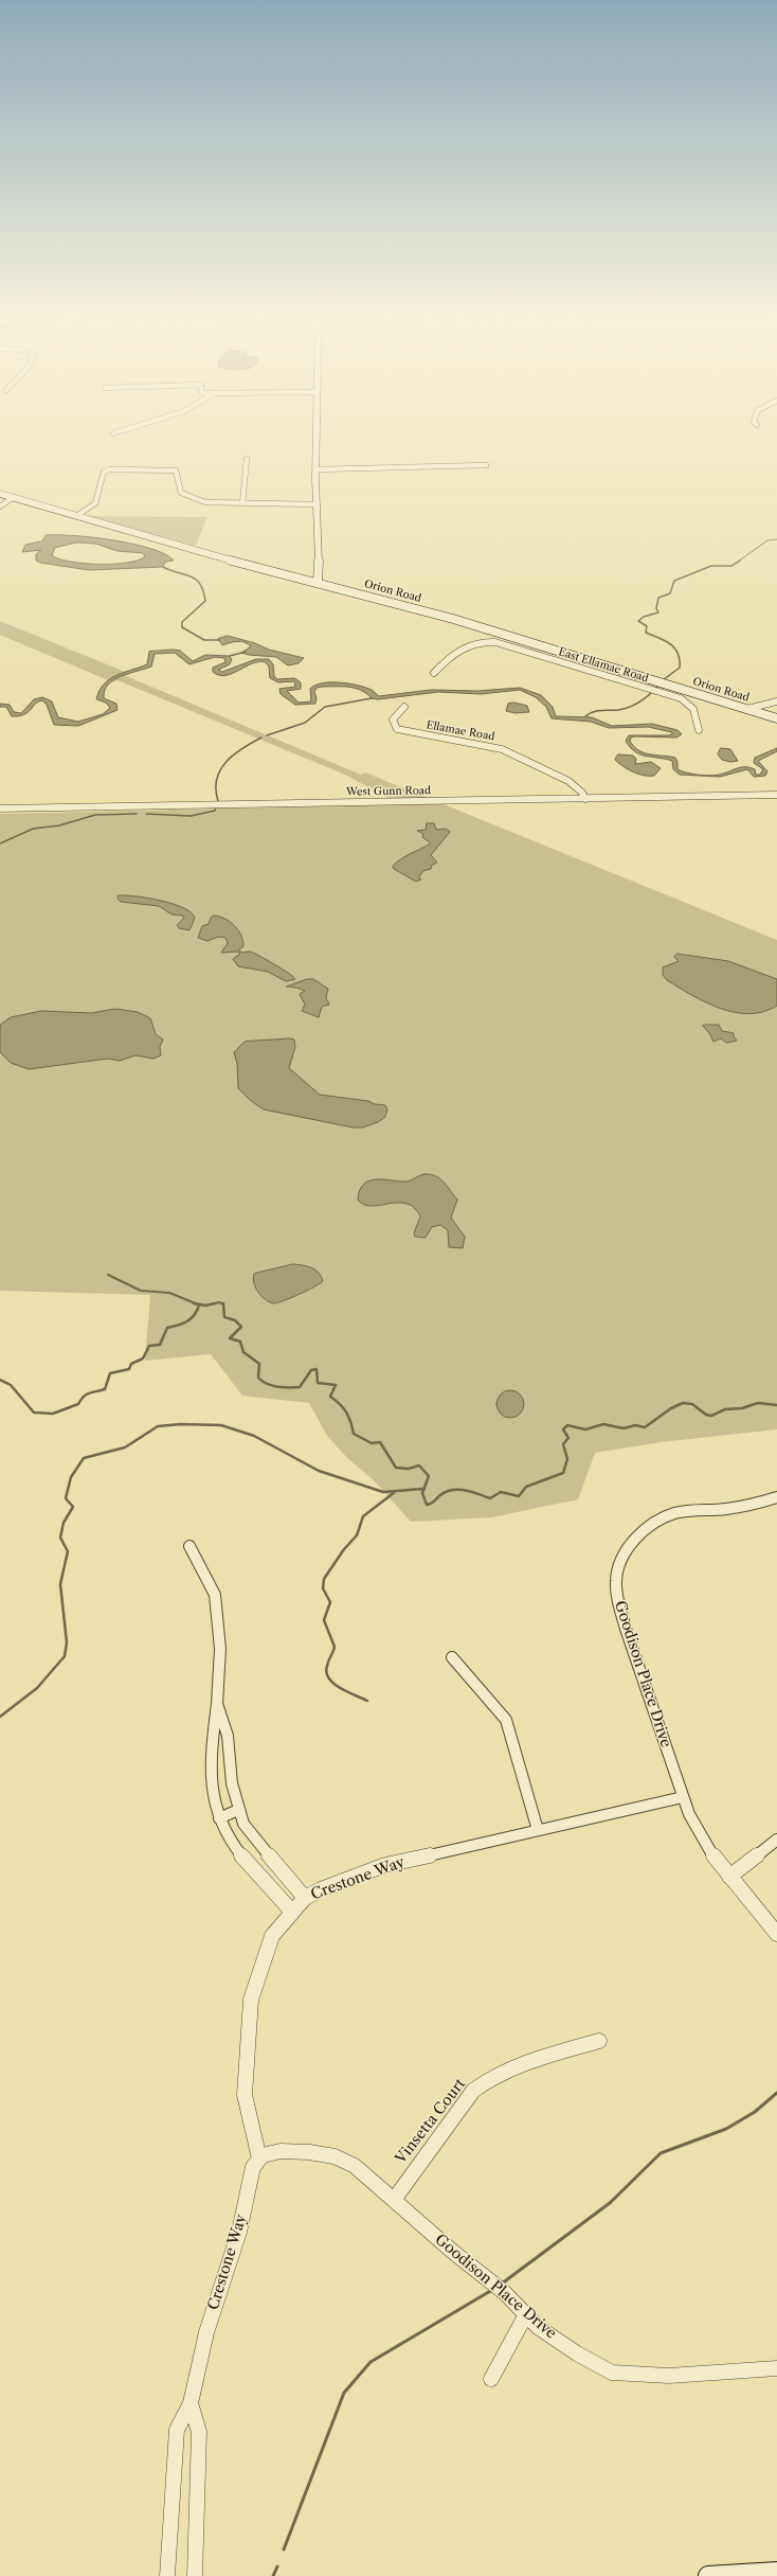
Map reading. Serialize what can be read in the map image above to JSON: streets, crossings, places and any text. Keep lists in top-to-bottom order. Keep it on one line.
{"streets":{"street":["Orion Road","East Ellamae Road","Ellamae Road","West Gunn Road","Goodison Place Drive","Crestone Way","Vinsetta Court"]},"crossings":[["Ellamae Road","West Gunn Road"],["Goodison Place Drive","Crestone Way"],["Goodison Place Drive","Vinsetta Court"]]}
